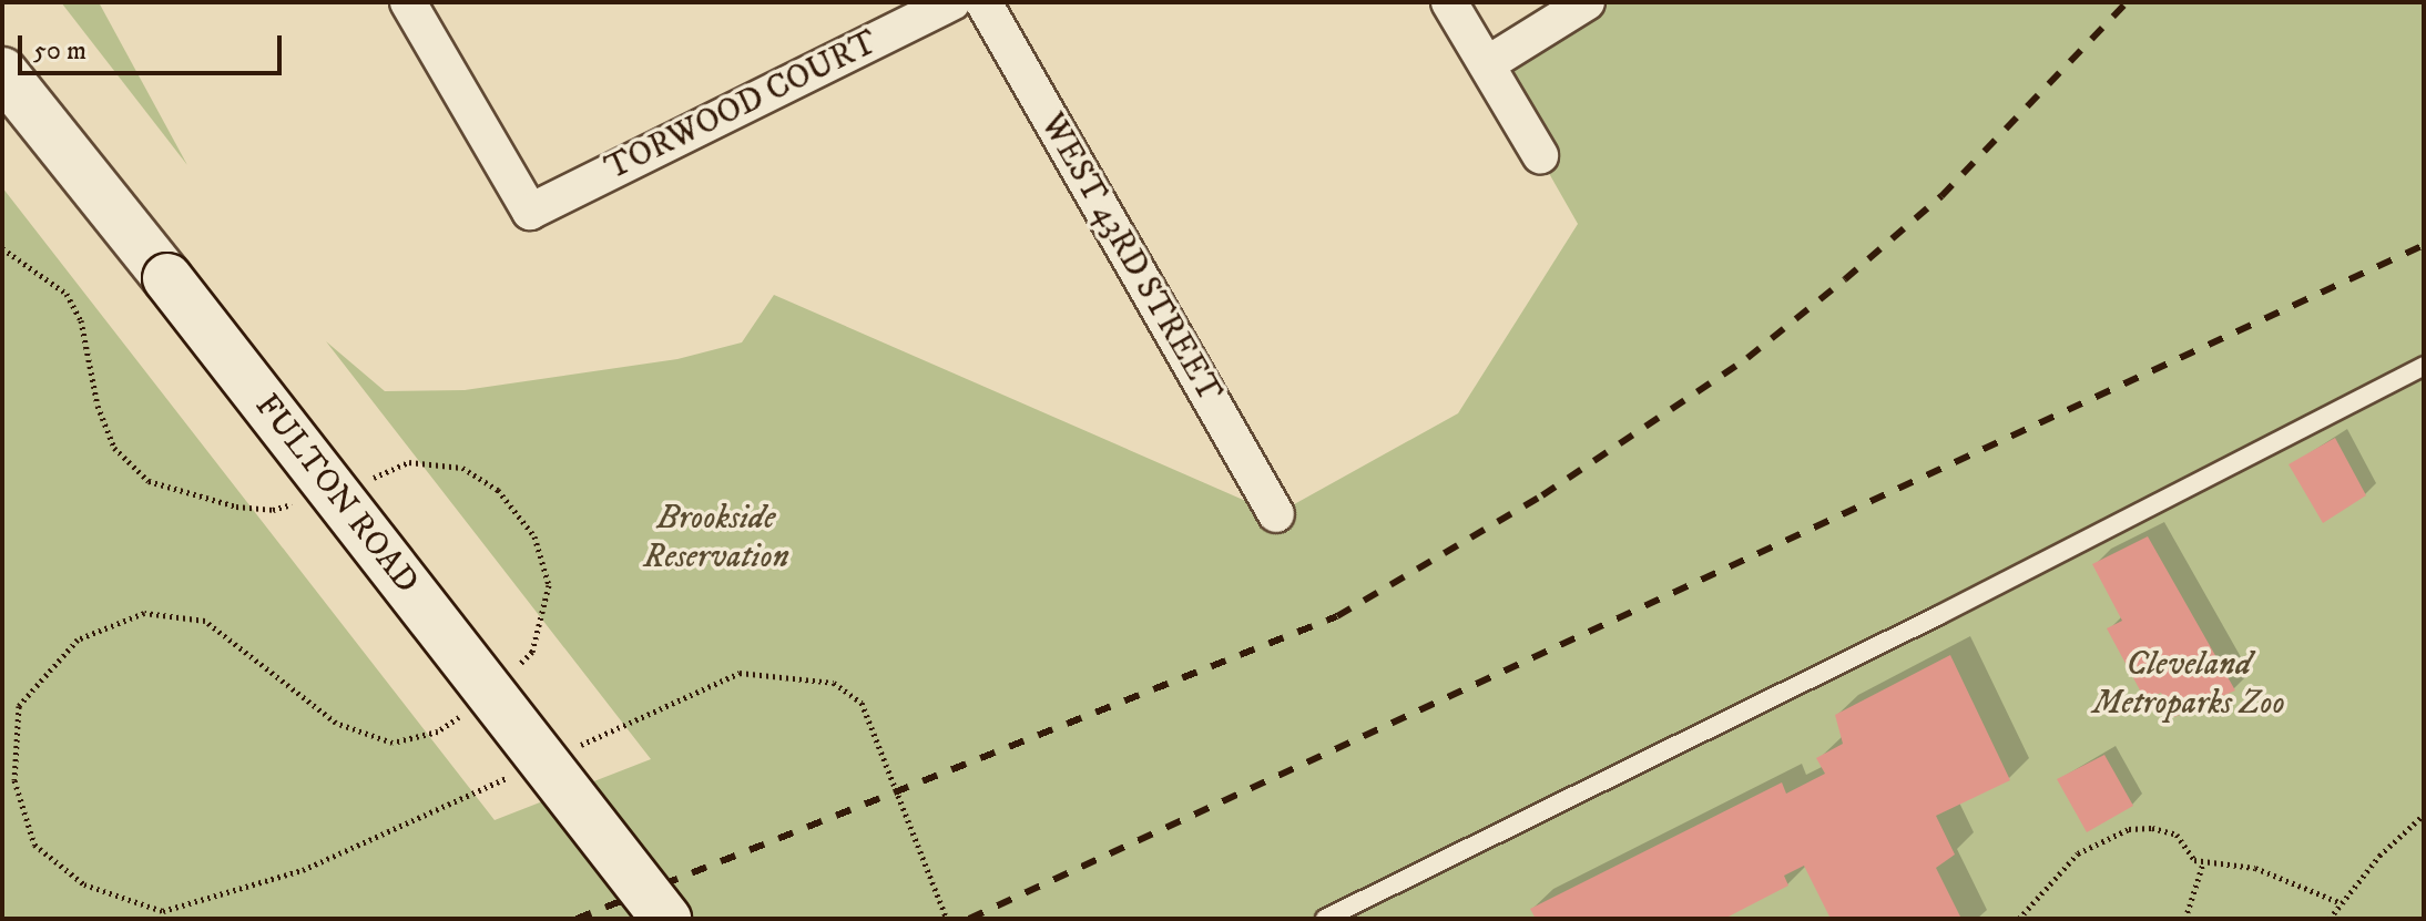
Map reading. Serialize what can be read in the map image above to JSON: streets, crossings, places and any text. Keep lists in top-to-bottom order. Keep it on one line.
{"streets":{"main road":["FULTON ROAD"],"street":["TORWOOD COURT","WEST 43RD STREET"]},"parks":["Brookside Reservation","Cleveland Metroparks Zoo"],"scale_bar":"50 m"}
